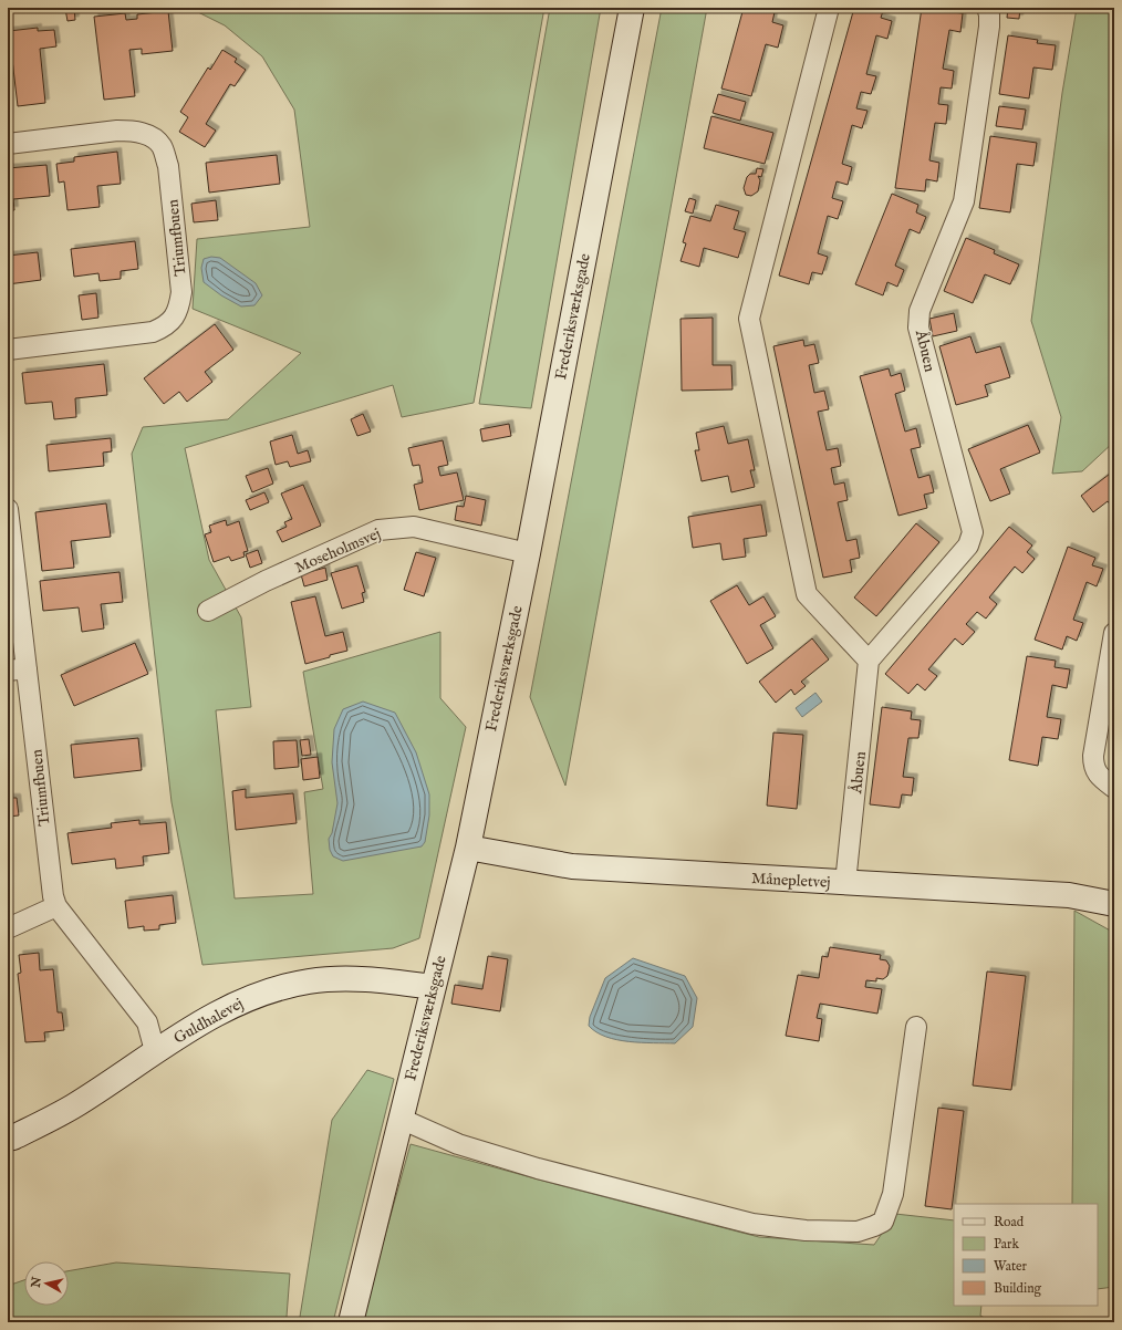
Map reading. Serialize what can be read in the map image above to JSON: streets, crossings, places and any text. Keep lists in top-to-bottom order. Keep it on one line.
{"streets":{"street":["Triumfbuen","Frederiksværksgade","Åbuen","Moseholmsvej","Månepletvej","Guldhalevej"]},"crossings":[["Triumfbuen","Guldhalevej"],["Frederiksværksgade","Moseholmsvej"],["Frederiksværksgade","Månepletvej"],["Frederiksværksgade","Guldhalevej"],["Åbuen","Månepletvej"]],"legend":["Road","Park","Water","Building"],"north":"left"}
